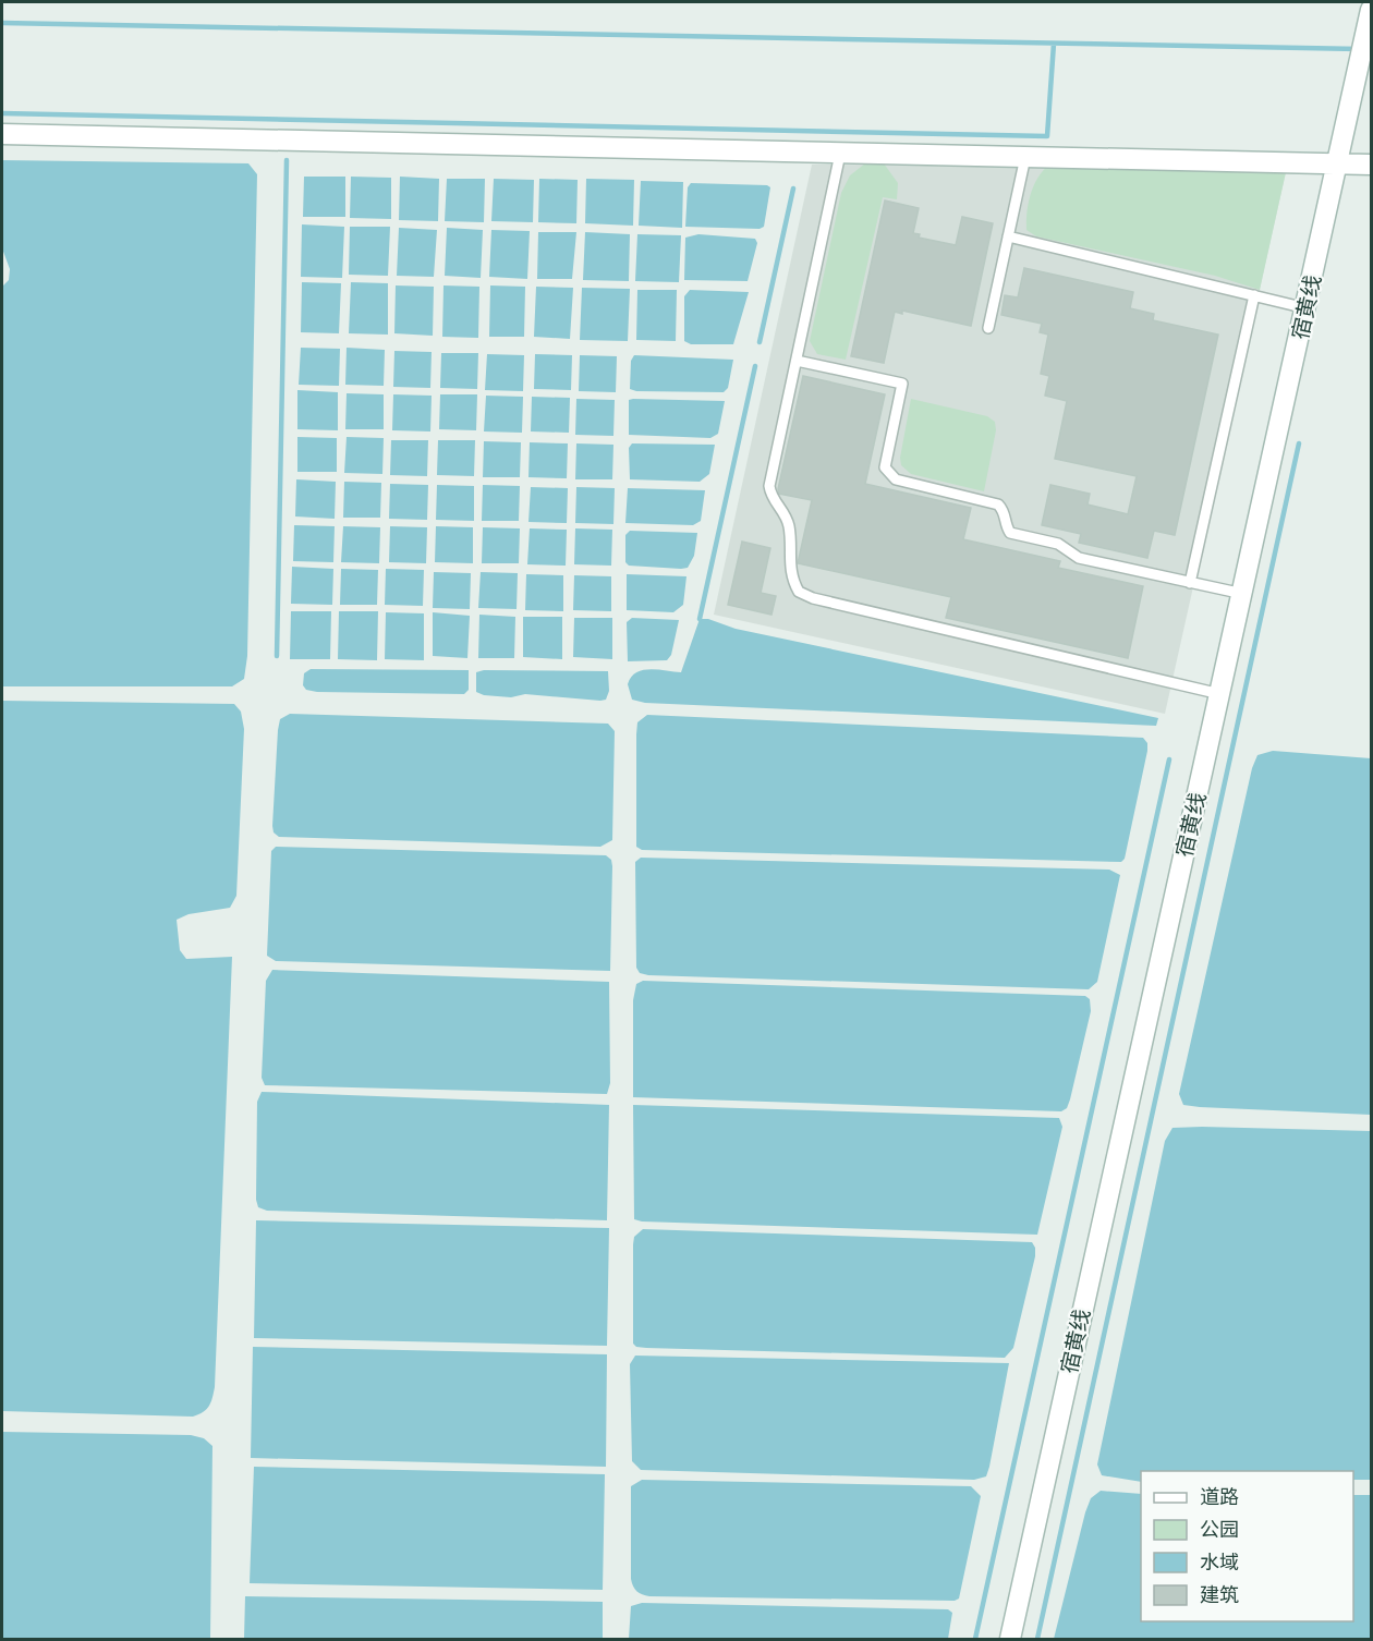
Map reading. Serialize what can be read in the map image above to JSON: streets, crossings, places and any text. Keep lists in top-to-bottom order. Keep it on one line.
{"streets":{"main road":["宿黄线"]},"legend":["道路","公园","水域","建筑"]}
